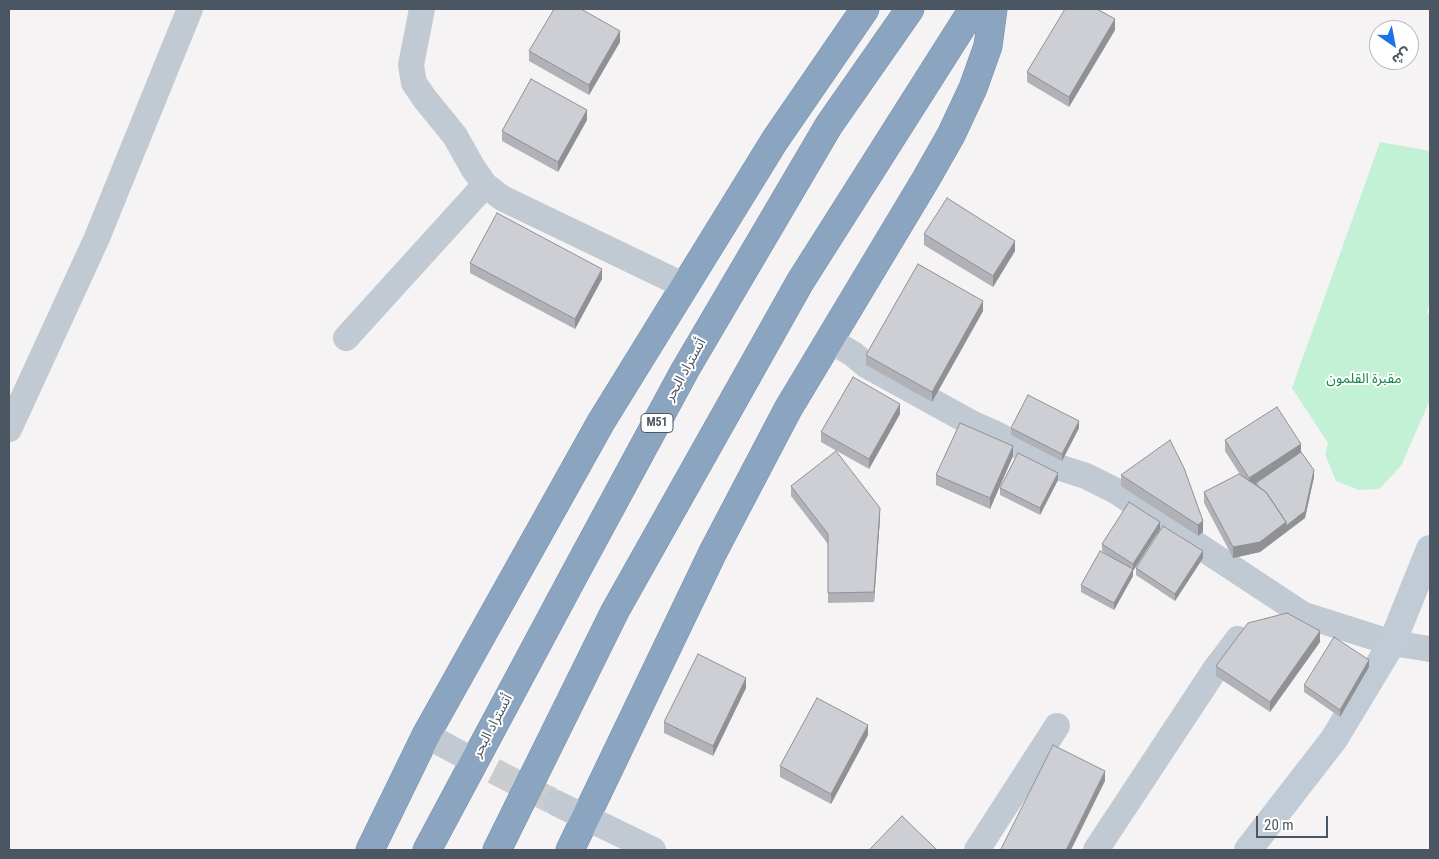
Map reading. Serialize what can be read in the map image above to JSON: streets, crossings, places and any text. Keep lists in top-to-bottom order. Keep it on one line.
{"streets":{"highway":["أتستراد البحر","M51"]},"parks":["مقبرة القلمون"],"scale_bar":"20 m","north":"bottom right"}
